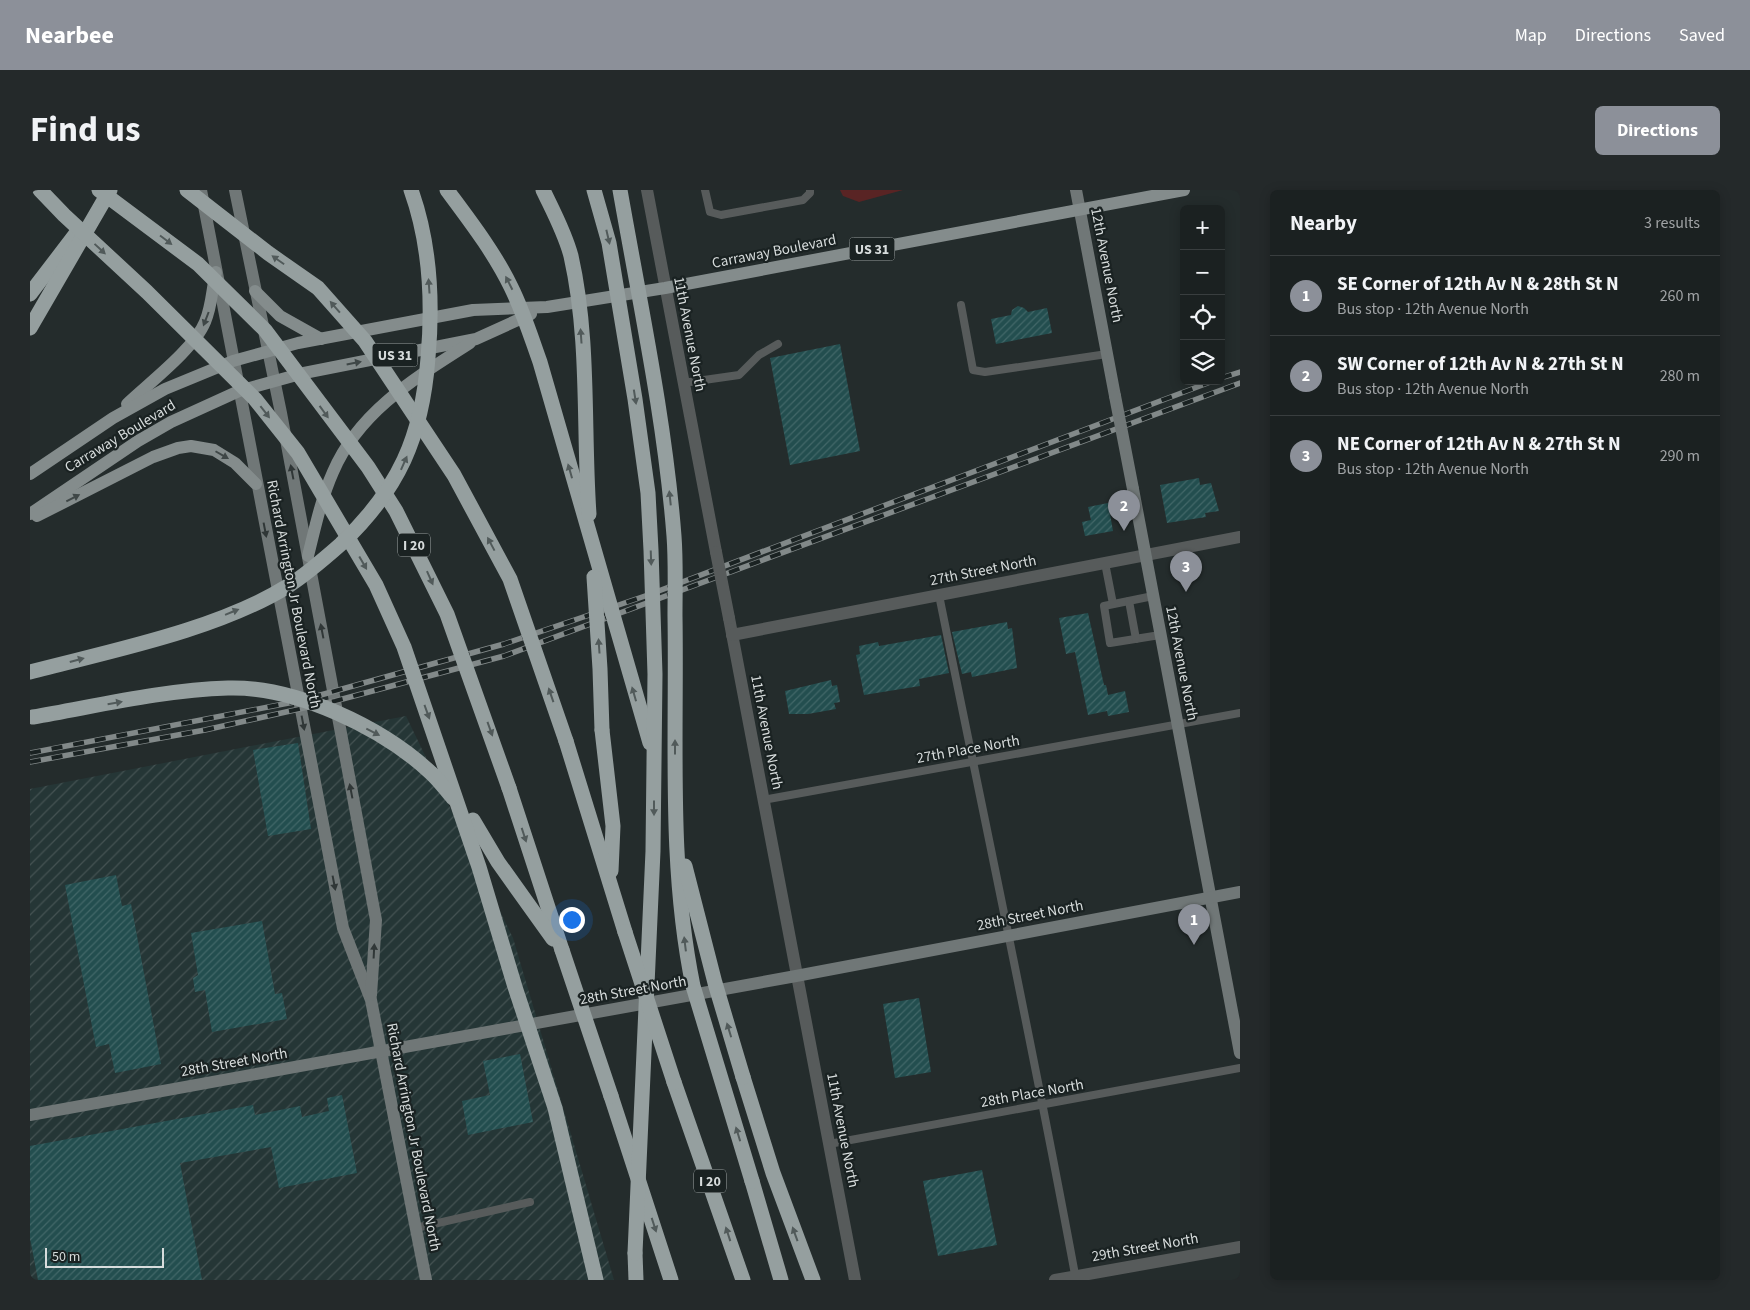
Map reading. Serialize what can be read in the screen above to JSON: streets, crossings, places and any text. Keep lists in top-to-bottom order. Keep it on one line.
{"streets":{"highway":["I 20"],"main road":["US 31","Carraway Boulevard"],"street":["12th Avenue North","11th Avenue North","27th Street North","Richard Arrington Jr Boulevard North","28th Street North","29th Street North"],"lane":["27th Place North","28th Place North"]},"crossings":[["Carraway Boulevard","12th Avenue North"],["Carraway Boulevard","11th Avenue North"],["Carraway Boulevard","Richard Arrington Jr Boulevard North"],["12th Avenue North","27th Street North"],["12th Avenue North","27th Place North"],["12th Avenue North","28th Street North"],["11th Avenue North","27th Street North"],["11th Avenue North","27th Place North"],["11th Avenue North","28th Street North"],["11th Avenue North","28th Place North"],["Richard Arrington Jr Boulevard North","28th Street North"]],"scale_bar":"50 m","page":{"header":"Nearbee","nav":["Map","Directions","Saved"],"title":"Find us","buttons":"Directions","heading":["Nearby","3 results"],"map_buttons":["+","−"],"list":[{"mark":"1","name":"SE Corner of 12th Av N & 28th St N","note":"Bus stop · 12th Avenue North","value":"260 m"},{"mark":"2","name":"SW Corner of 12th Av N & 27th St N","note":"Bus stop · 12th Avenue North","value":"280 m"},{"mark":"3","name":"NE Corner of 12th Av N & 27th St N","note":"Bus stop · 12th Avenue North","value":"290 m"}],"pins":["2","3","1"],"scale":"50 m"}}
